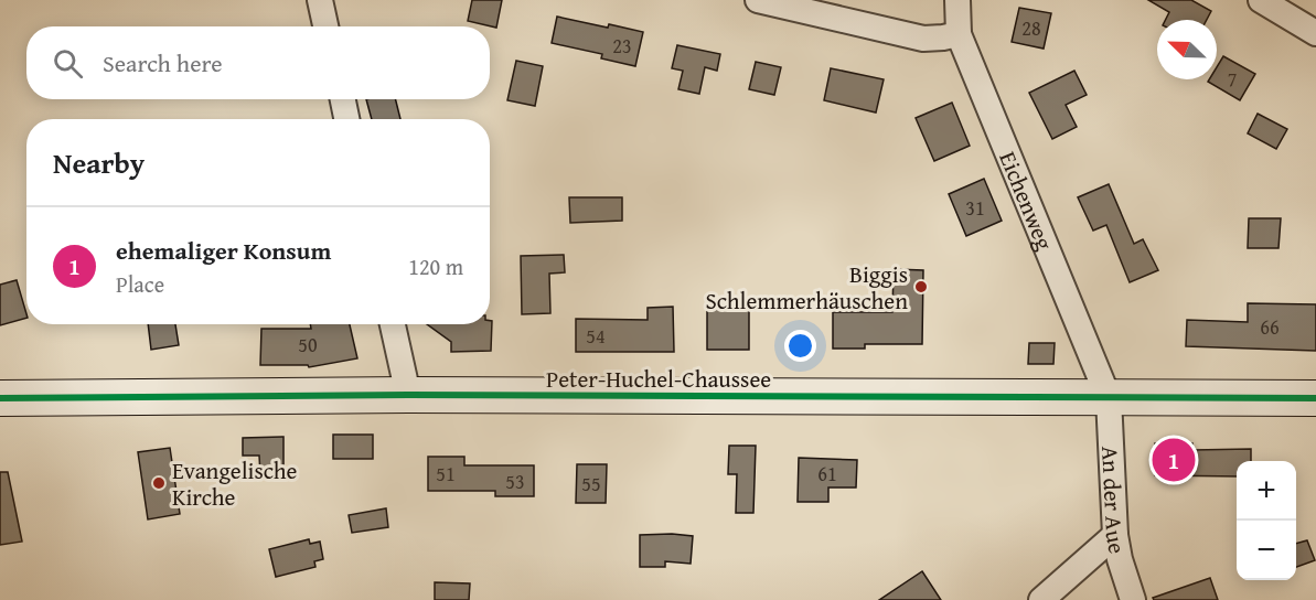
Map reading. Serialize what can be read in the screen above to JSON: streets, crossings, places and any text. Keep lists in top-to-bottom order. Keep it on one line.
{"streets":{"street":["Eichenweg","Peter-Huchel-Chaussee","An der Aue"]},"crossings":[["Eichenweg","Peter-Huchel-Chaussee"],["Eichenweg","An der Aue"],["Peter-Huchel-Chaussee","An der Aue"]],"places":["Biggis Schlemmerhäuschen","Evangelische Kirche"],"house_numbers":["28","23","7","31","66","54","50","51","61","53","55"],"north":"top left","page":{"search":"Search here","heading":"Nearby","list":[{"mark":"1","name":"ehemaliger Konsum","note":"Place","value":"120 m"}],"pins":"1","map_buttons":["+","−"]}}
